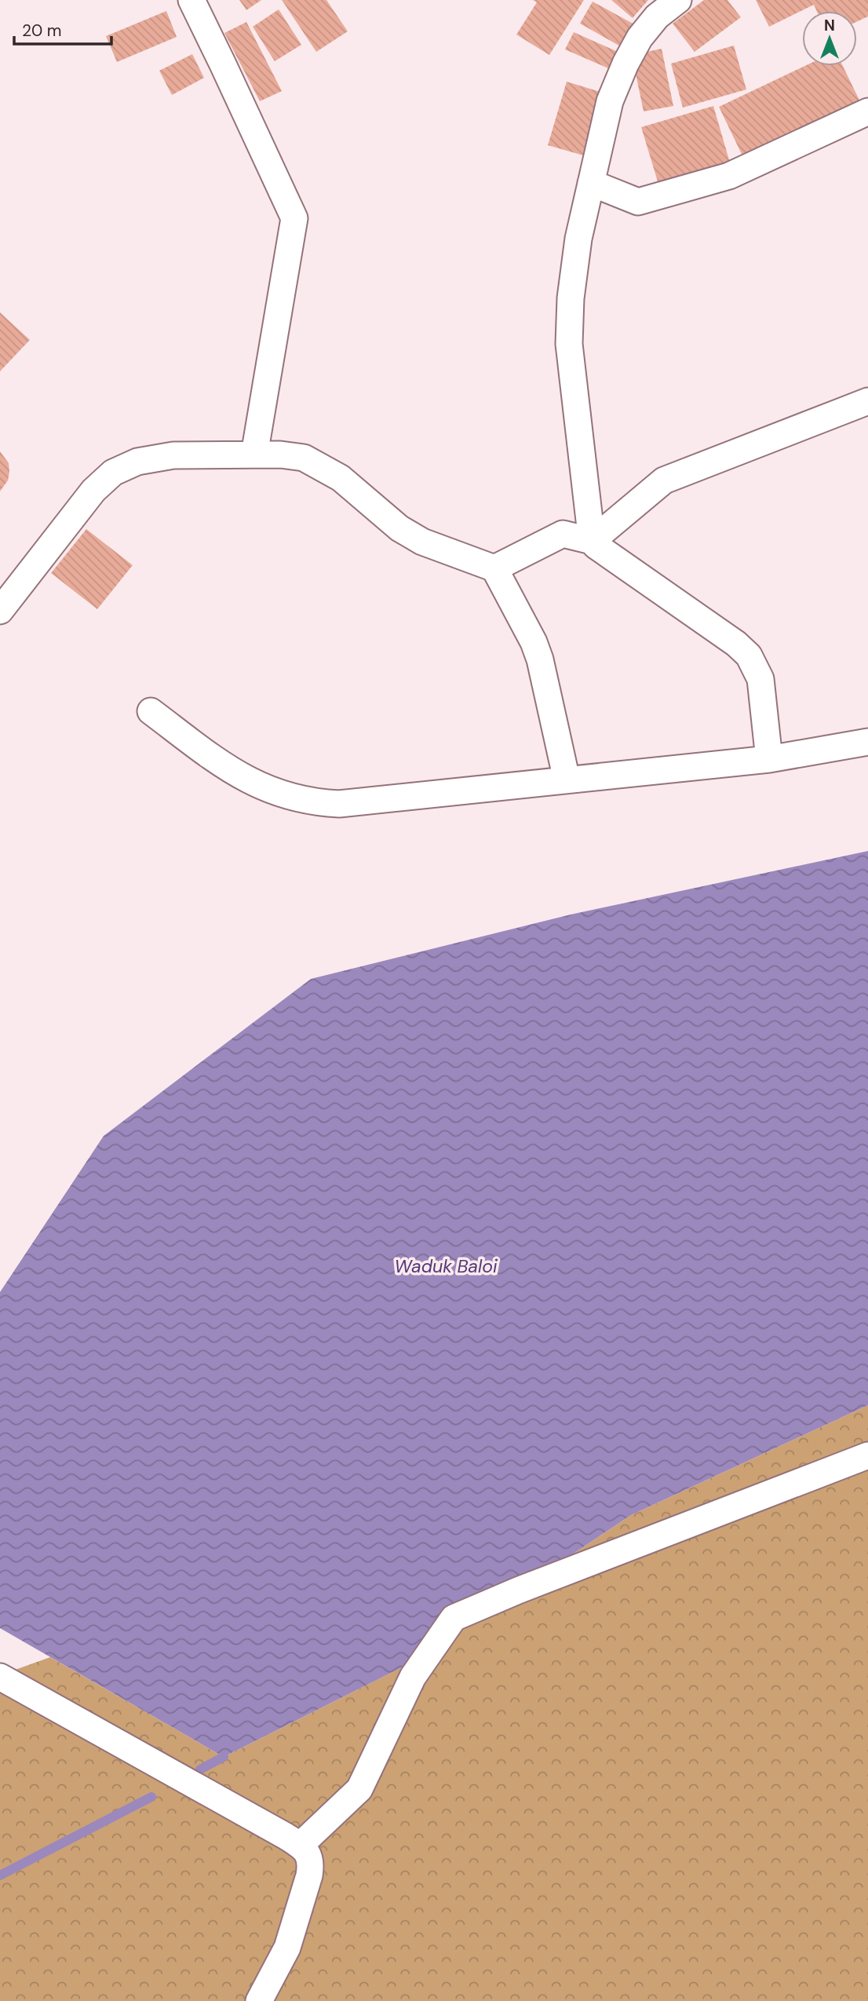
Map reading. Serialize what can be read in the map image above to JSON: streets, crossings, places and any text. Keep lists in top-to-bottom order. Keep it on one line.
{"water":["Waduk Baloi"],"scale_bar":"20 m","north":"top"}
